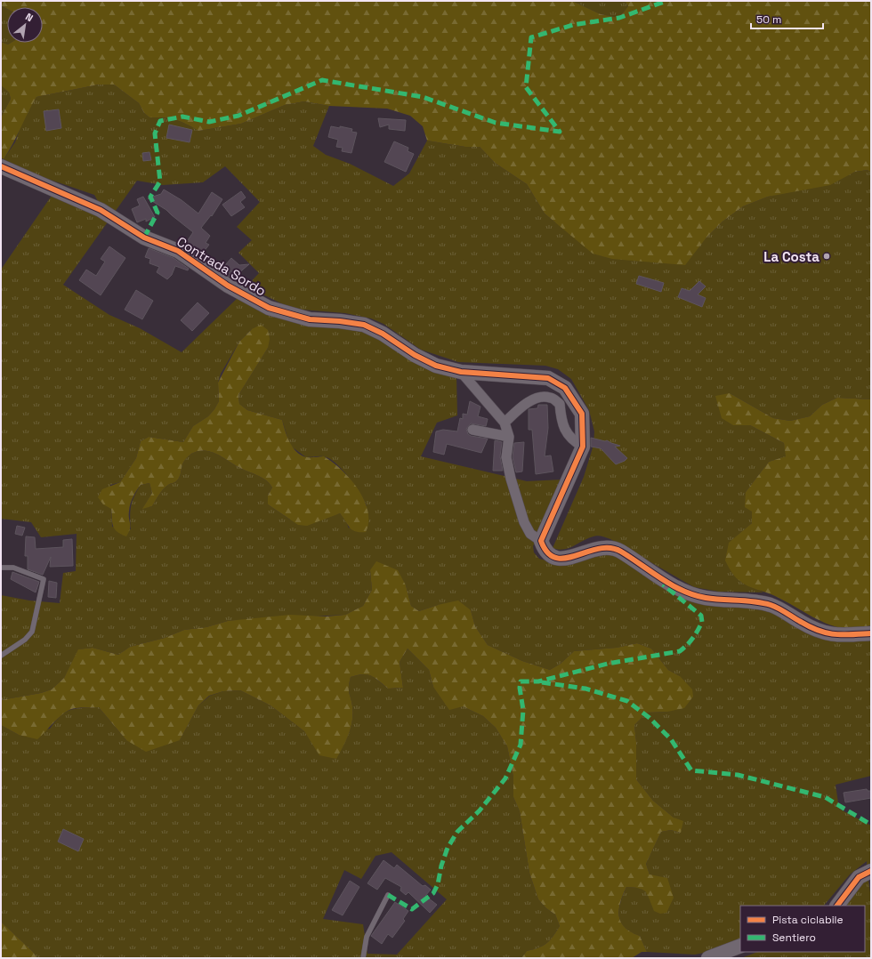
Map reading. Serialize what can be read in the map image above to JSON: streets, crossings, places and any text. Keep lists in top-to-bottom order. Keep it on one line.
{"streets":{"street":["Contrada Sordo"]},"places":["La Costa"],"legend":["Pista ciclabile","Sentiero"],"scale_bar":"50 m","north":"top right"}
